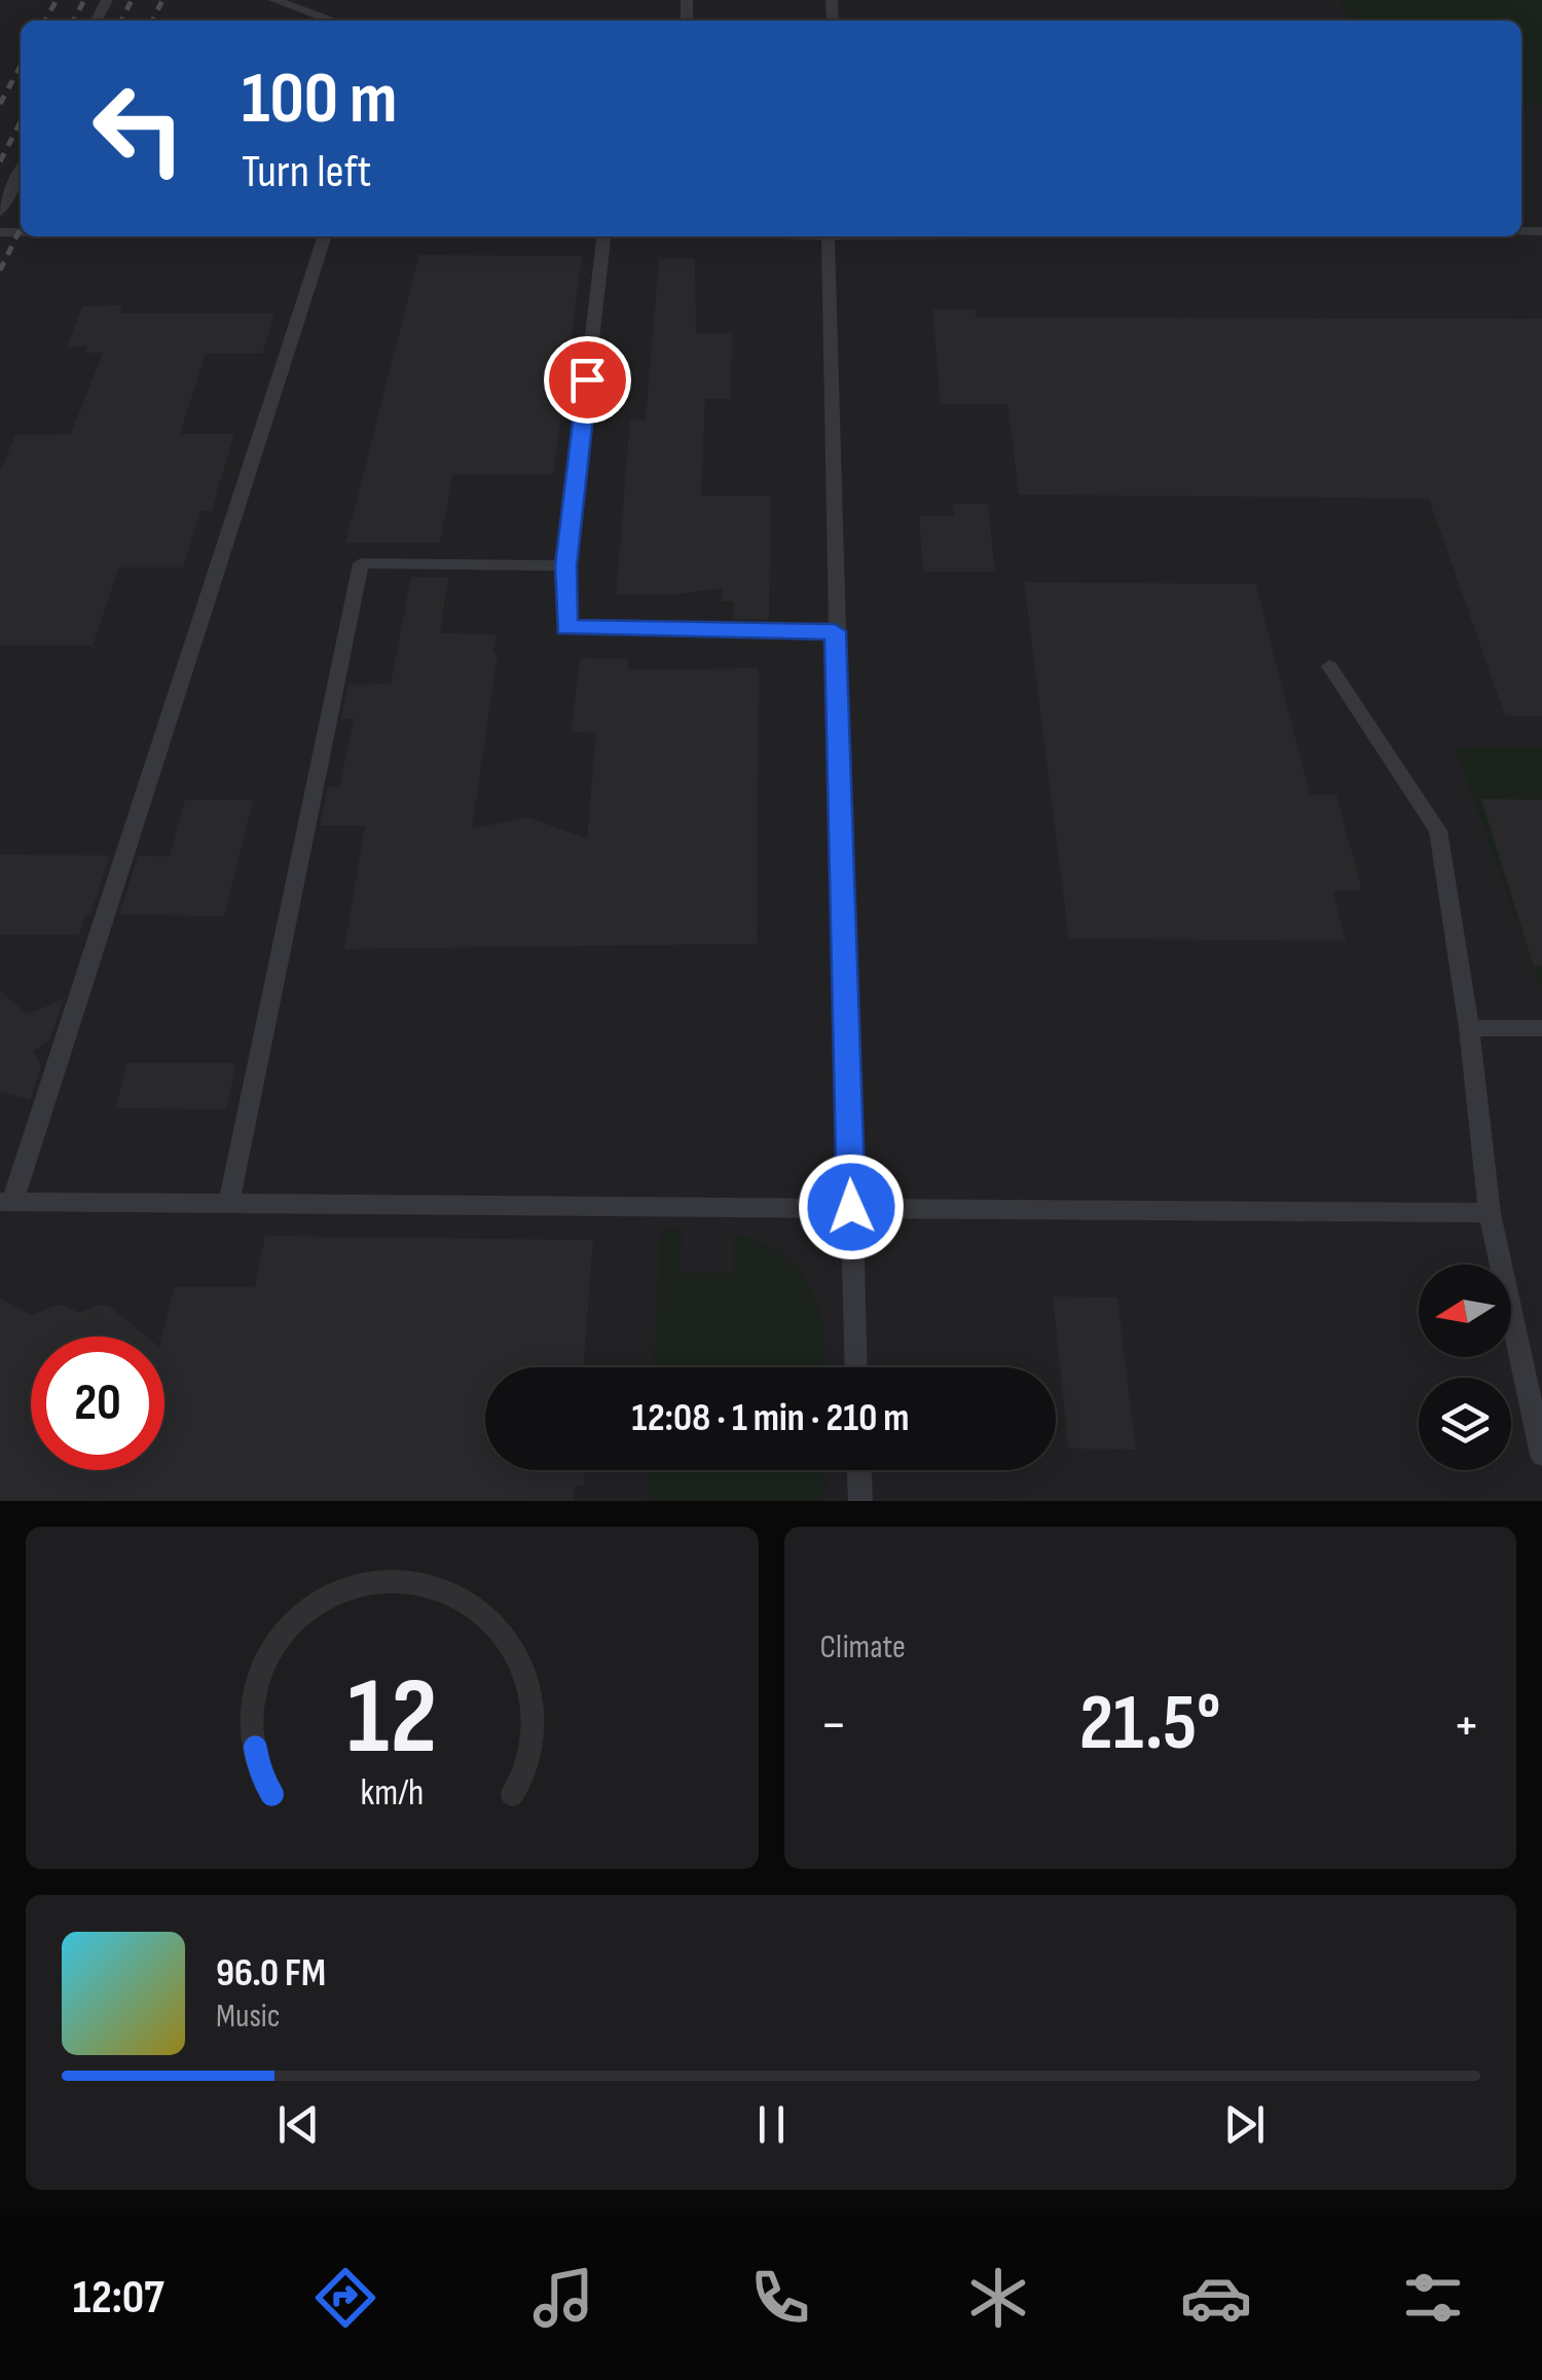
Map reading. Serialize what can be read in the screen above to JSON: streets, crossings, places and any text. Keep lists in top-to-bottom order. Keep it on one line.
{"north":"left","page":{"turn":["100 m","Turn left"],"limit":"20","trip":"12:08 · 1 min · 210 m","tile":"Climate","heat":["−","21.5°","+"],"song":["96.0 FM","Music"],"tabs":"12:07","gauge":["12","km/h"]}}
